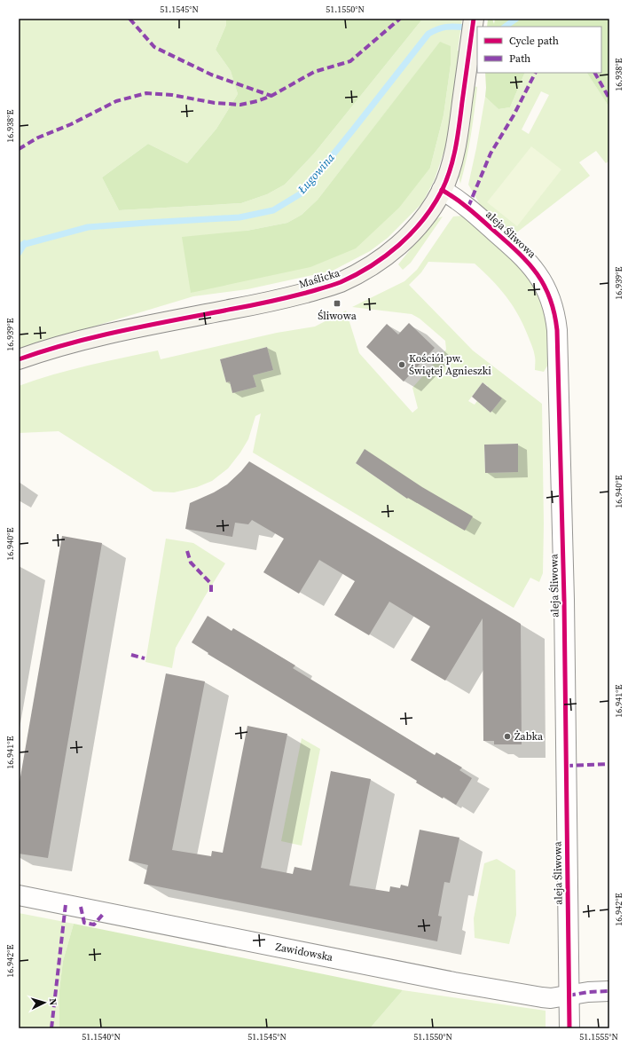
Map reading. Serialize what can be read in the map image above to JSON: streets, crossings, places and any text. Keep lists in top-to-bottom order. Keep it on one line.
{"streets":{"street":["aleja Śliwowa","Maślicka","Zawidowska"]},"crossings":[["aleja Śliwowa","Maślicka"],["aleja Śliwowa","Zawidowska"]],"water":["Ługowina"],"places":{"transit":["Śliwowa"],"other":["Kościół pw. Świętej Agnieszki","Żabka"]},"legend":["Cycle path","Path"],"north":"right","coordinates":["51.1545°N","51.1550°N","16.938°E","16.939°E","16.940°E","16.941°E","16.942°E","51.1540°N","51.1555°N"]}
